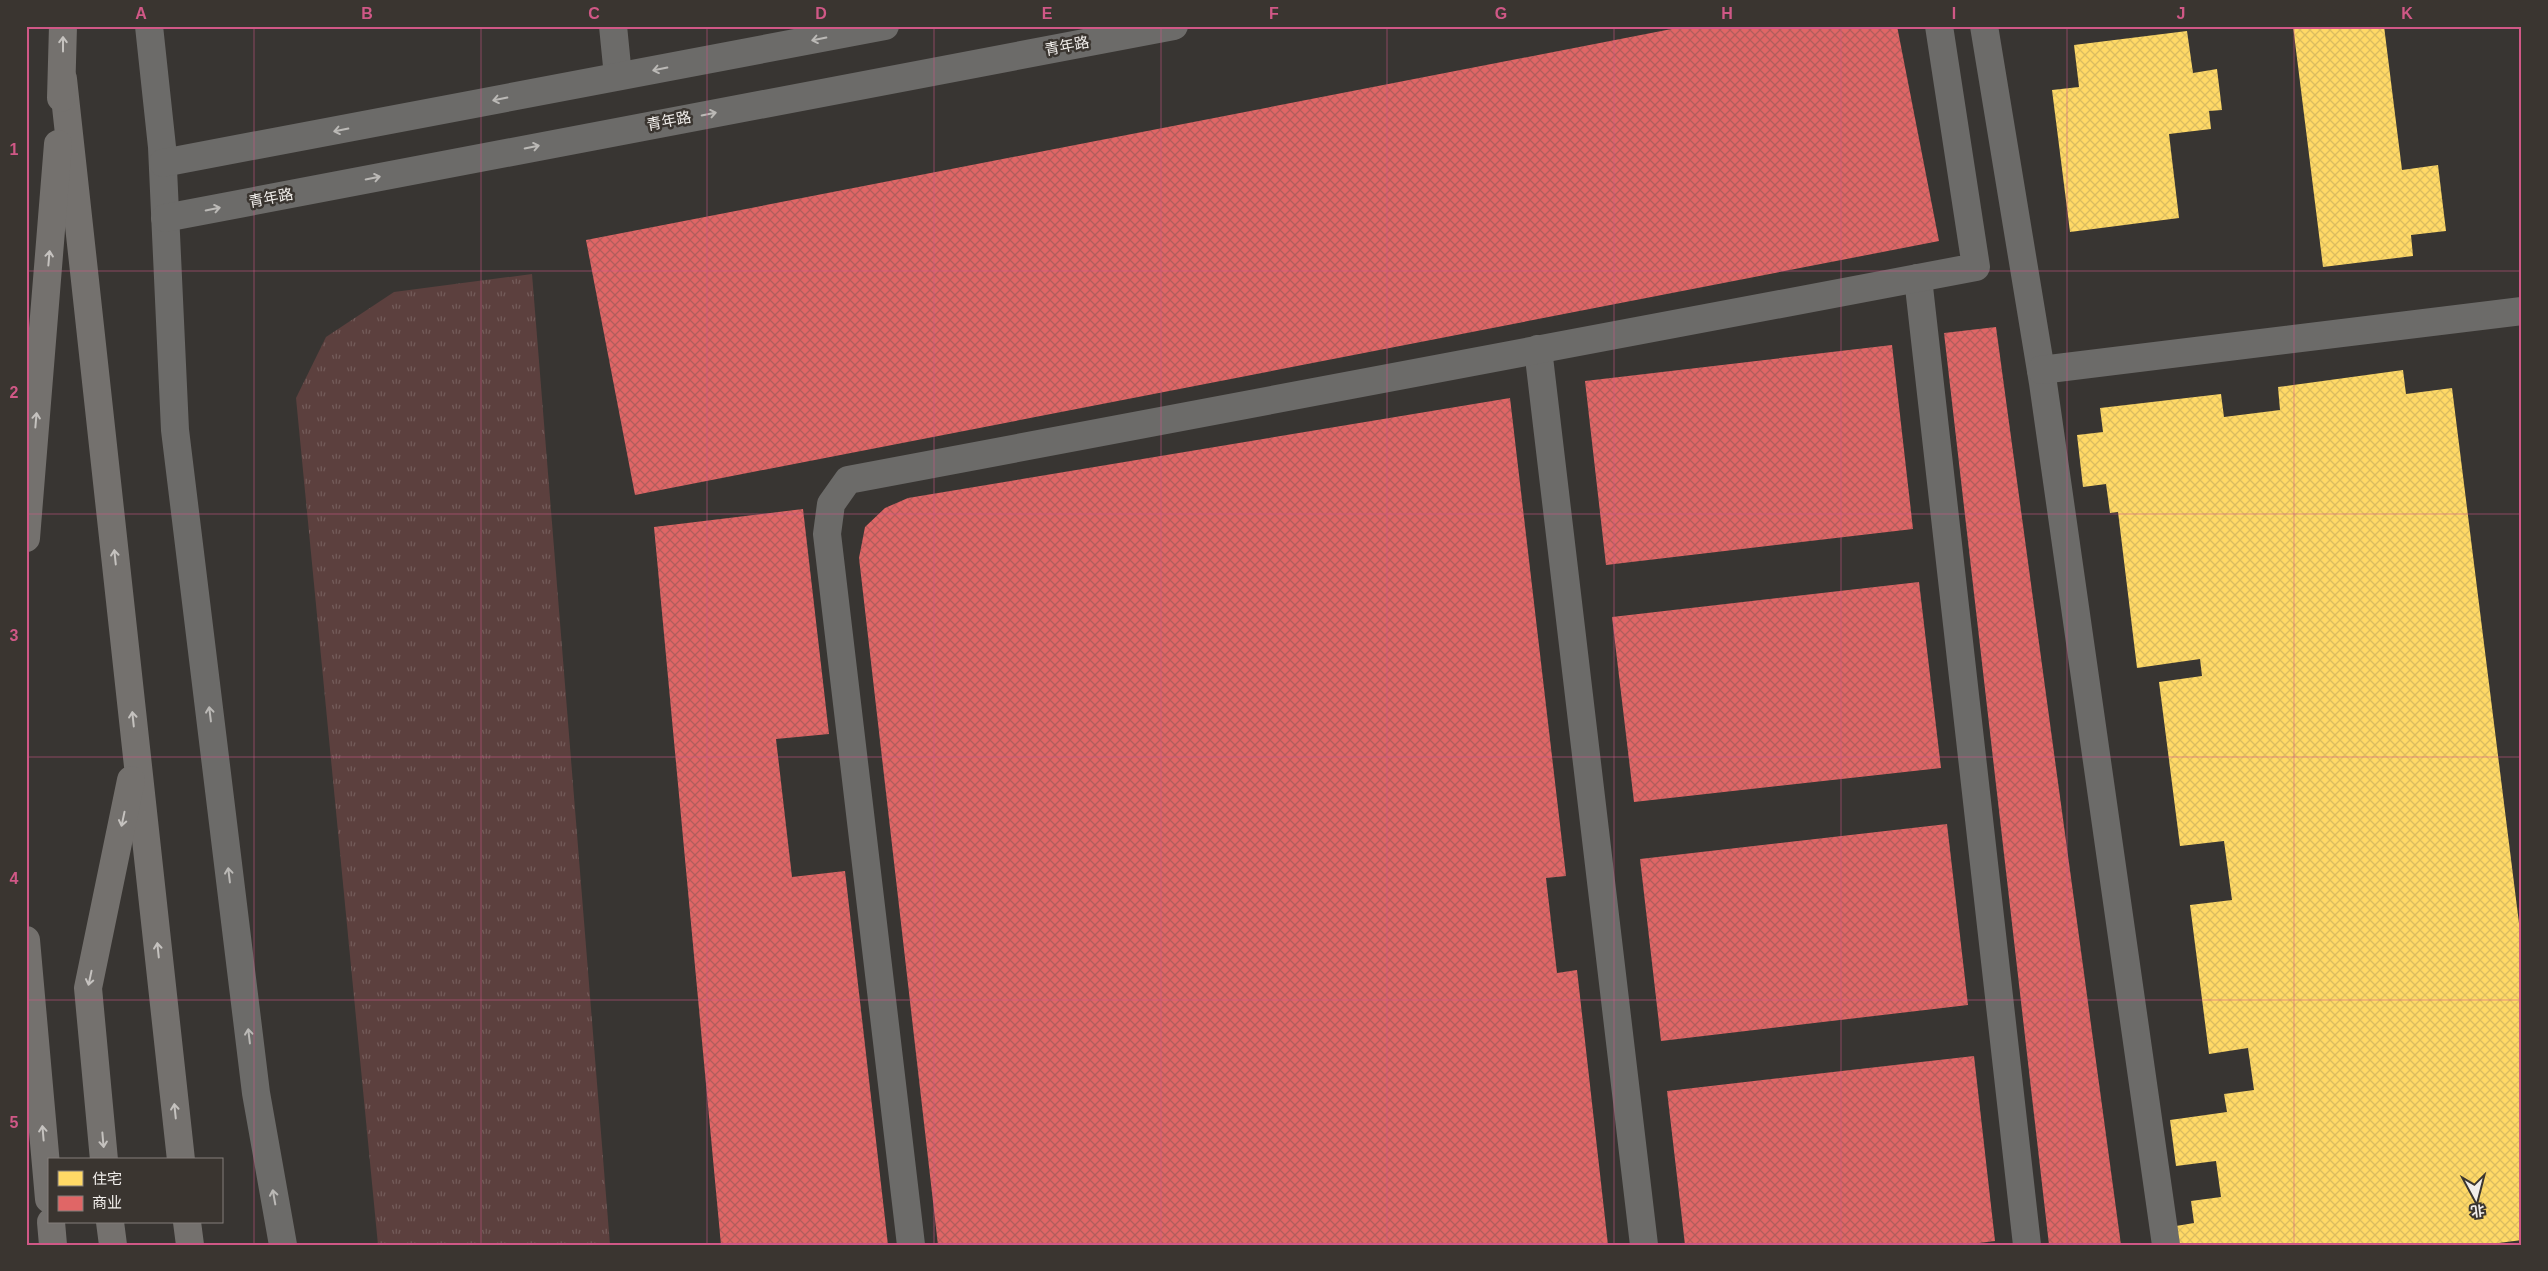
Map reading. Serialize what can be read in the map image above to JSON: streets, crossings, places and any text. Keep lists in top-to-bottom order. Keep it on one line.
{"streets":{"street":["青年路"]},"legend":["住宅","商业"],"north":"bottom","grid":{"columns":["A","B","C","D","E","F","G","H","I","J","K"],"rows":["1","2","3","4","5"]}}
